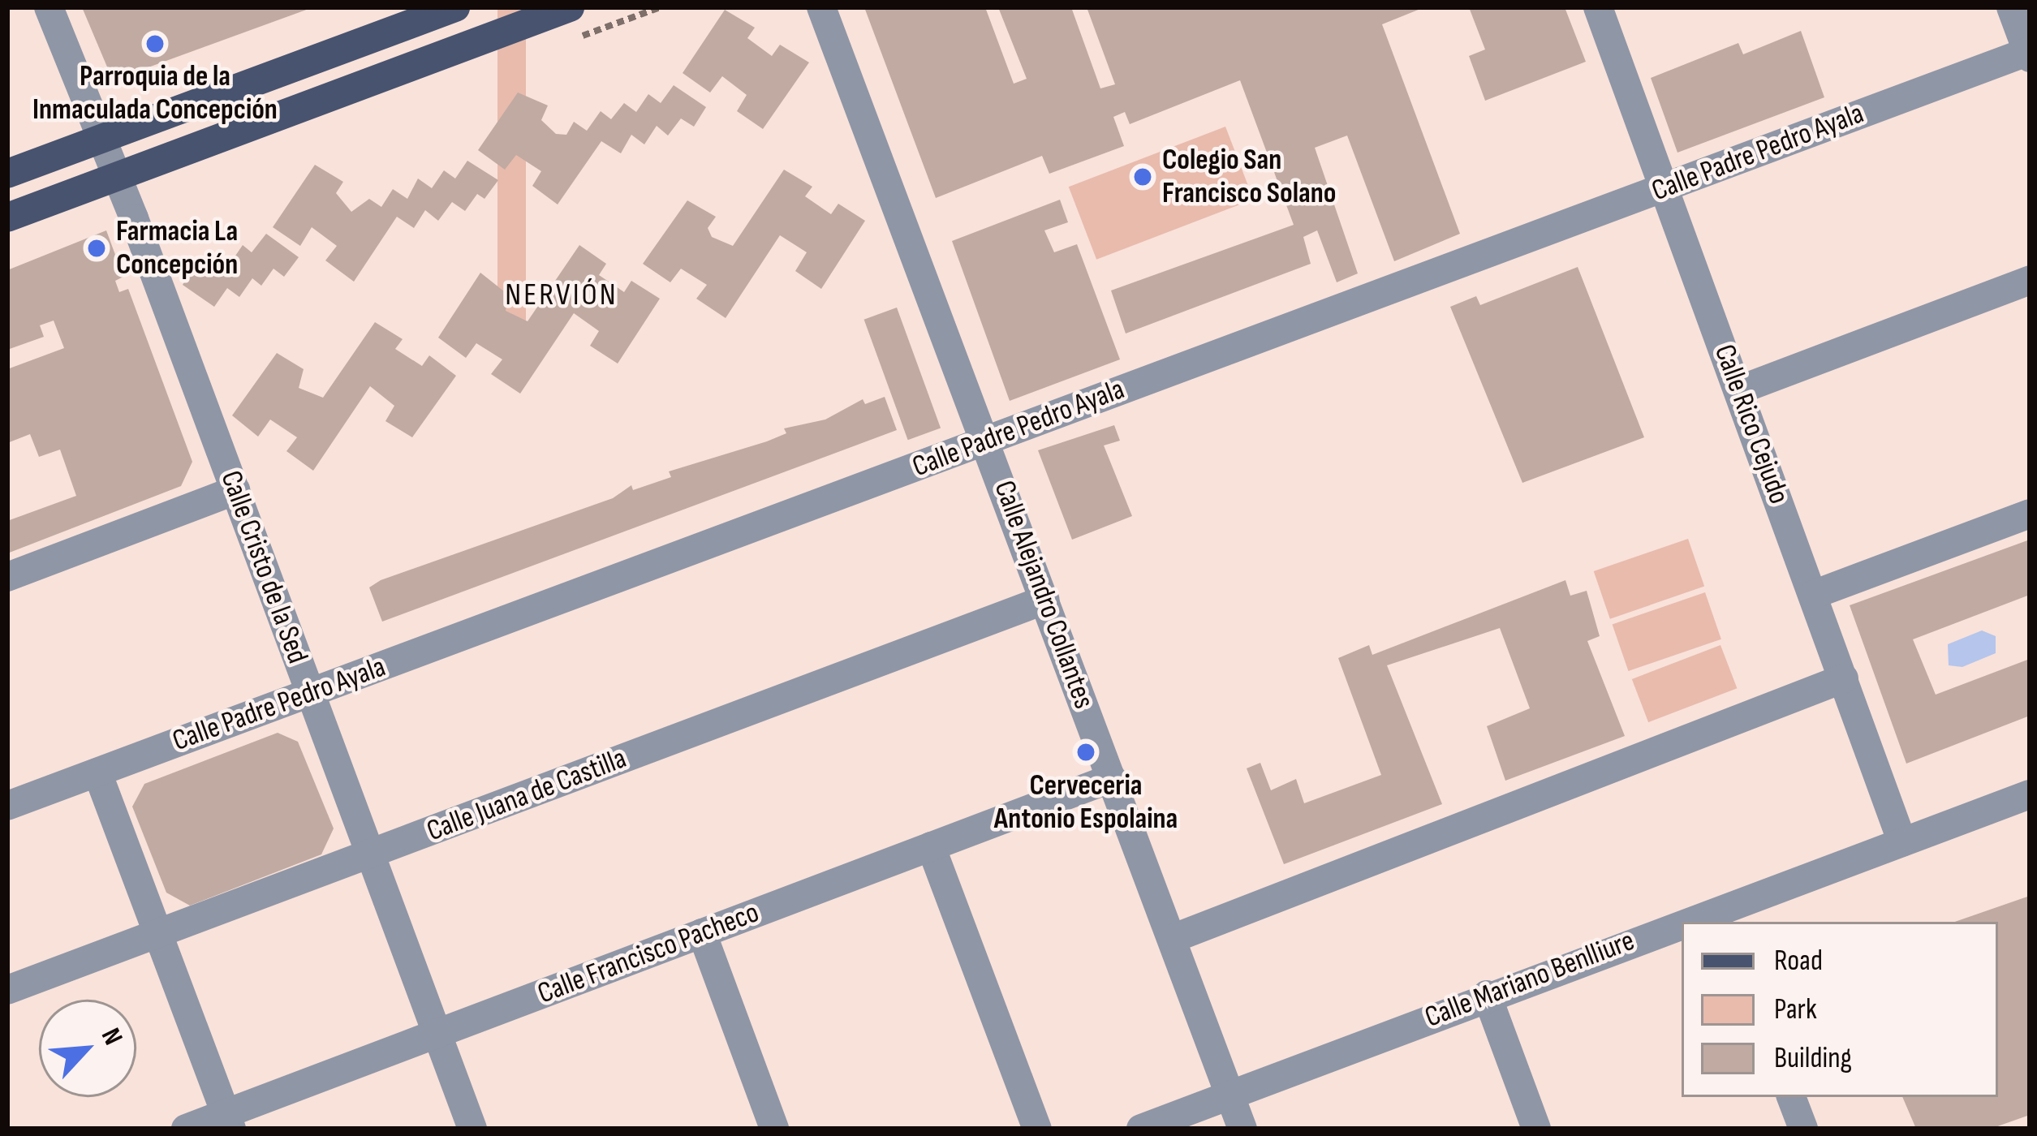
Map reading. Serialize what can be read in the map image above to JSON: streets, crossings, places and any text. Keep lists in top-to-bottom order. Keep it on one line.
{"streets":{"street":["Calle Padre Pedro Ayala","Calle Rico Cejudo","Calle Cristo de la Sed","Calle Alejandro Collantes","Calle Juana de Castilla","Calle Francisco Pacheco","Calle Mariano Benlliure"]},"crossings":[["Calle Padre Pedro Ayala","Calle Rico Cejudo"],["Calle Padre Pedro Ayala","Calle Cristo de la Sed"],["Calle Padre Pedro Ayala","Calle Alejandro Collantes"],["Calle Rico Cejudo","Calle Mariano Benlliure"],["Calle Cristo de la Sed","Calle Juana de Castilla"],["Calle Cristo de la Sed","Calle Francisco Pacheco"],["Calle Alejandro Collantes","Calle Juana de Castilla"],["Calle Alejandro Collantes","Calle Francisco Pacheco"],["Calle Alejandro Collantes","Calle Mariano Benlliure"]],"districts":["NERVIÓN"],"places":["Parroquia de la Inmaculada Concepción","Colegio San Francisco Solano","Farmacia La Concepción","Cerveceria Antonio Espolaina"],"legend":["Road","Park","Building"],"north":"top right"}
